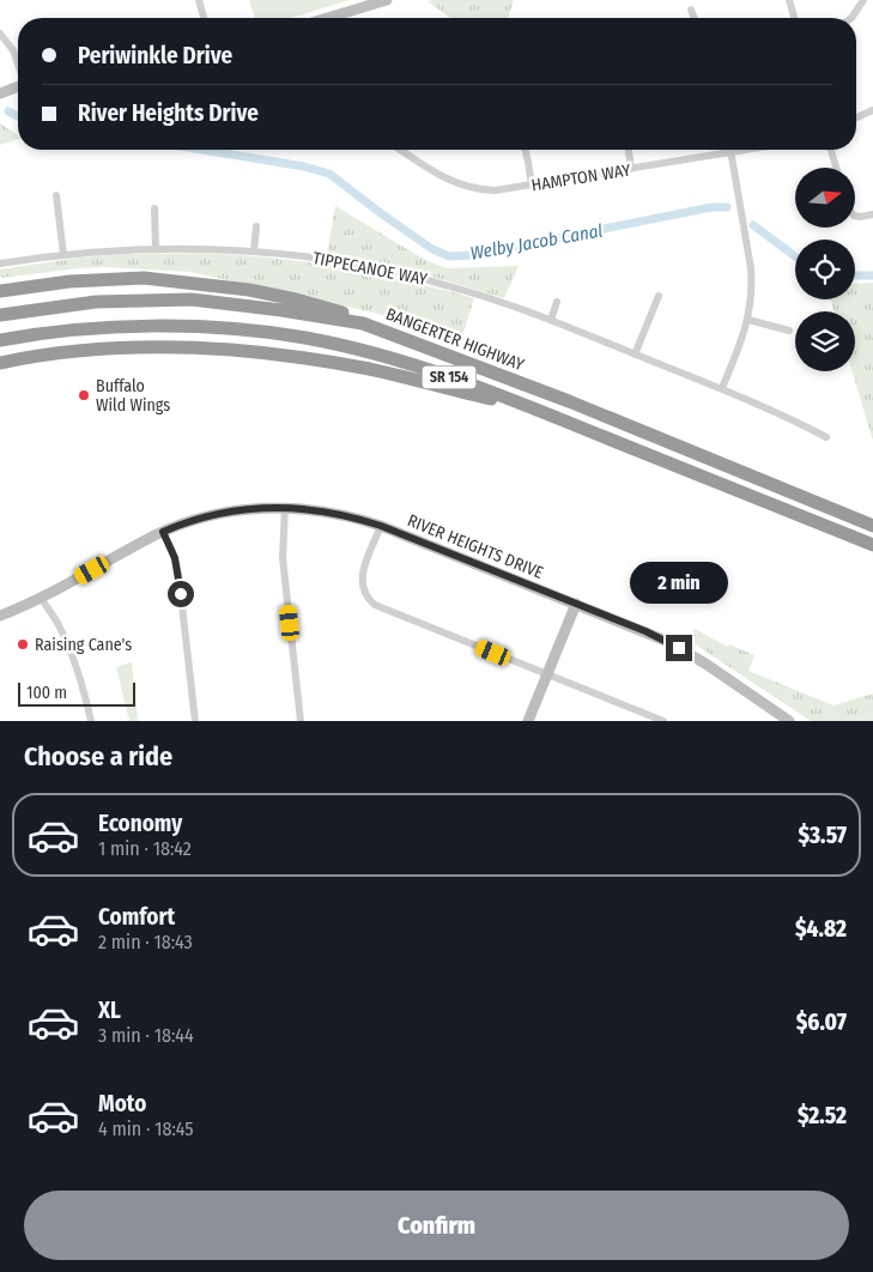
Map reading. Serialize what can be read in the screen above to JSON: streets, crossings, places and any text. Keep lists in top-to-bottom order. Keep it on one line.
{"streets":{"highway":["BANGERTER HIGHWAY","SR 154"],"street":["HAMPTON WAY","TIPPECANOE WAY","RIVER HEIGHTS DRIVE"]},"water":["Welby Jacob Canal"],"places":["Buffalo Wild Wings","Raising Cane's"],"scale_bar":"100 m","north":"right","page":{"banner":["Periwinkle Drive","River Heights Drive"],"bubble":"2 min","scale":"100 m","heading":"Choose a ride","list":[{"name":"Economy","note":"1 min · 18:42","value":"$3.57"},{"name":"Comfort","note":"2 min · 18:43","value":"$4.82"},{"name":"XL","note":"3 min · 18:44","value":"$6.07"},{"name":"Moto","note":"4 min · 18:45","value":"$2.52"}],"buttons":"Confirm"}}
